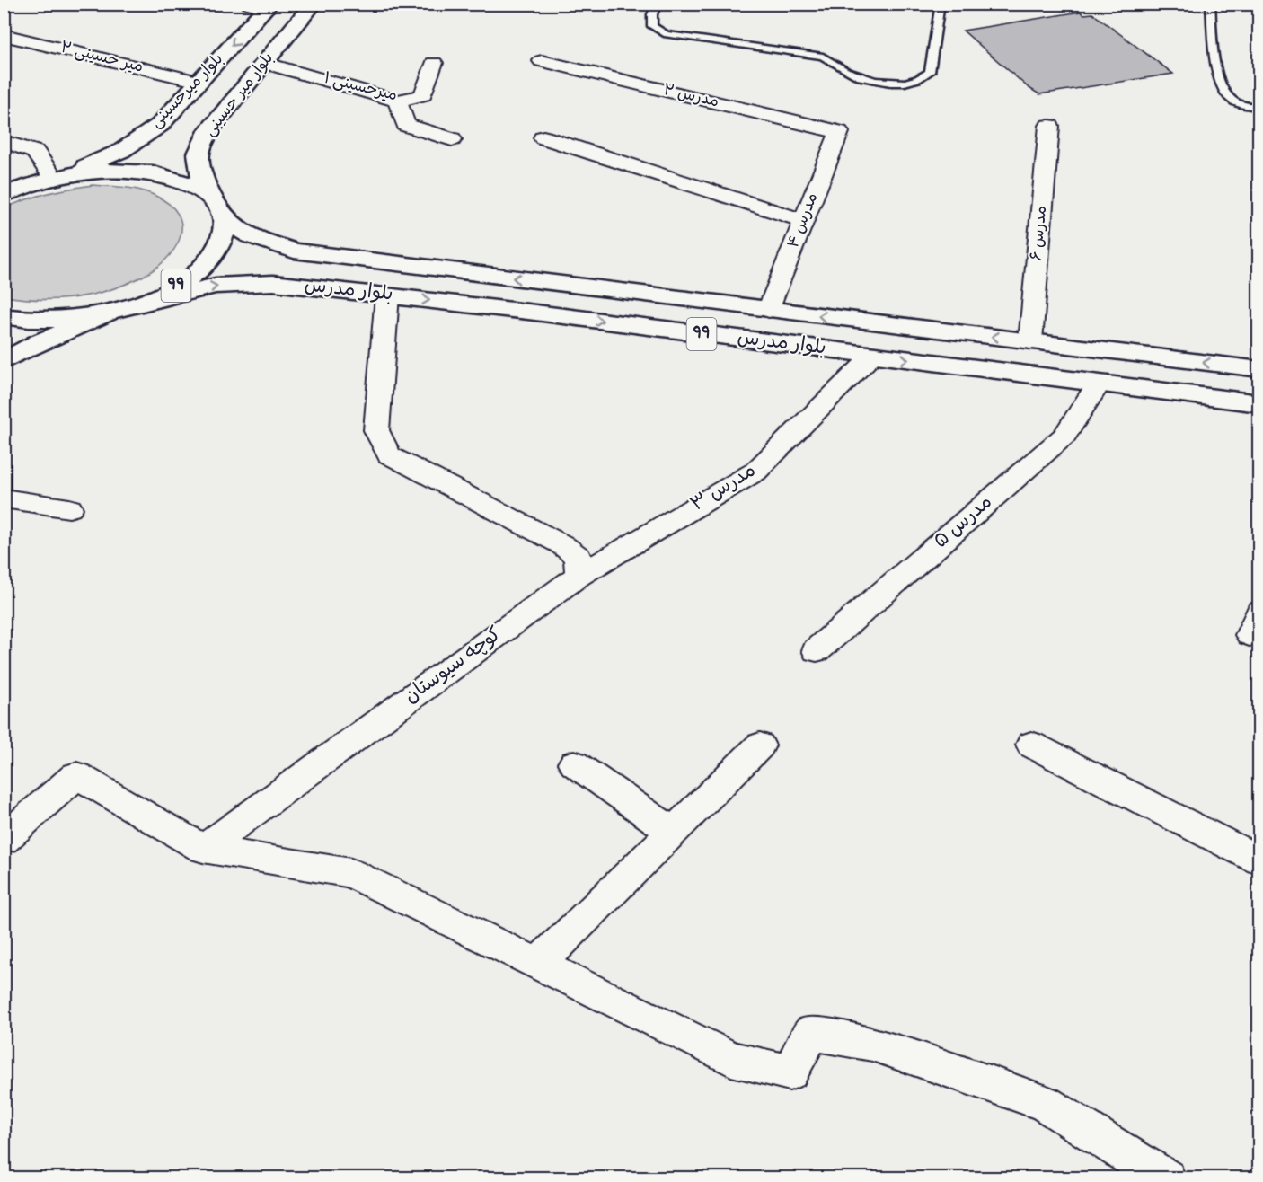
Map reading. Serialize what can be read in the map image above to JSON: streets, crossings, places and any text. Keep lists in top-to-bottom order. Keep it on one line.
{"streets":{"main road":["بلوار میرحسینی","بلوار میر حسینی","99","بلوار مدرس"],"street":["میر حسینی ۲","میرحسینی ۱","مدرس ۲","مدرس ۴","مدرس ۶","مدرس ۳","مدرس ۵","کوچه سیوستان"]},"crossings":[["میر حسینی ۲","بلوار میرحسینی"],["میرحسینی ۱","بلوار میر حسینی"],["بلوار میرحسینی","99"],["بلوار میر حسینی","99"],["مدرس ۲","مدرس ۴"],["مدرس ۴","بلوار مدرس"],["مدرس ۶","بلوار مدرس"],["99","بلوار مدرس"],["بلوار مدرس","مدرس ۳"],["بلوار مدرس","مدرس ۵"],["مدرس ۳","کوچه سیوستان"]],"one_way":["بلوار میرحسینی"]}
